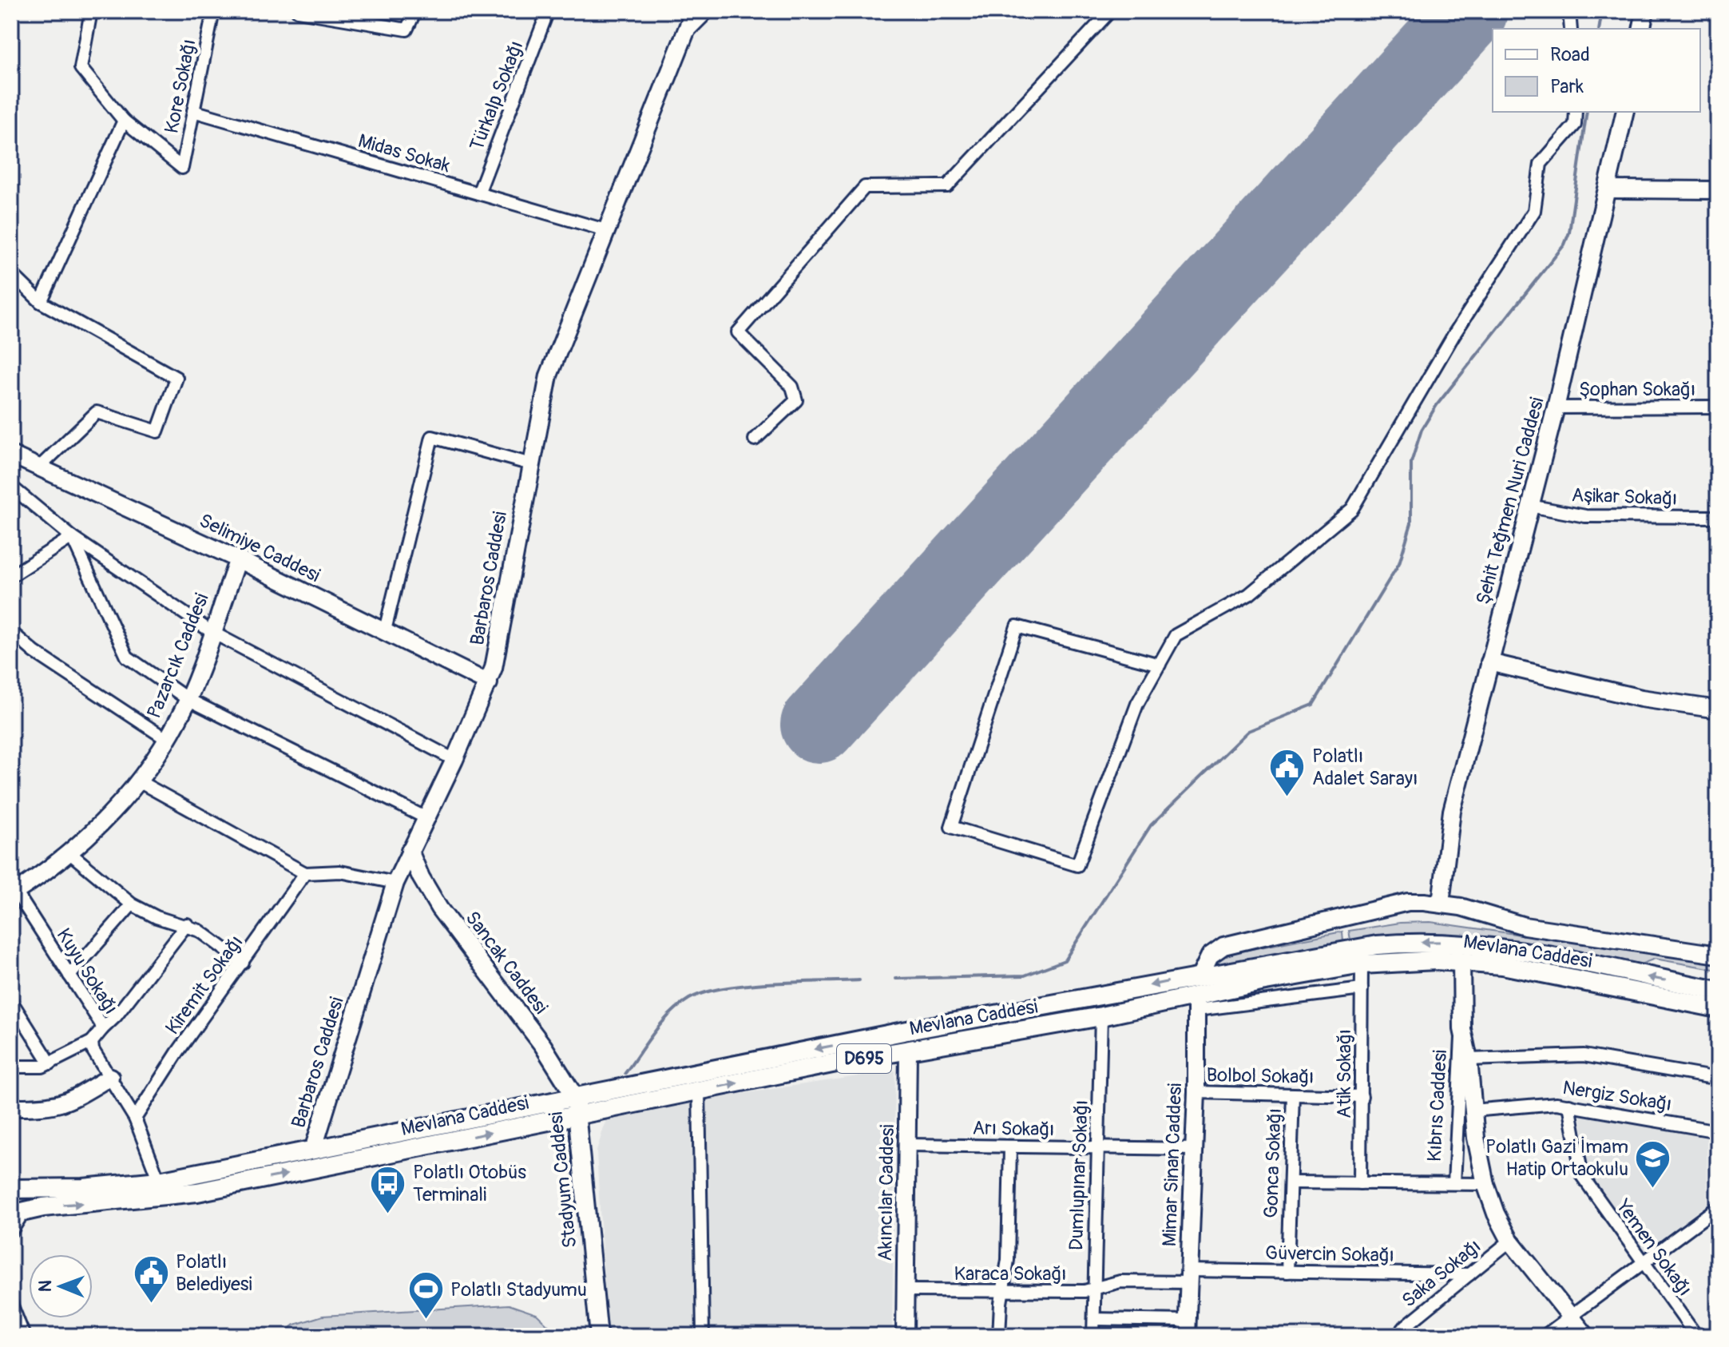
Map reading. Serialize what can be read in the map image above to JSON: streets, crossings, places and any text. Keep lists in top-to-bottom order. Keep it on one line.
{"streets":{"main road":["Mevlana Caddesi","D695"],"street":["Kore Sokağı","Türkalp Sokağı","Midas Sokak","Şophan Sokağı","Aşikar Sokağı","Şehit Teğmen Nuri Caddesi","Selimiye Caddesi","Barbaros Caddesi","Pazarcık Caddesi","Sancak Caddesi","Kuyu Sokağı","Kiremit Sokağı","Atik Sokağı","Bolbol Sokağı","Nergiz Sokağı","Kıbrıs Caddesi","Arı Sokağı","Gonca Sokağı","Mimar Sinan Caddesi","Dumlupınar Sokağı","Stadyum Caddesi","Akıncılar Caddesi","Yemen Sokağı","Güvercin Sokağı","Karaca Sokağı","Saka Sokağı"]},"crossings":[["Kore Sokağı","Midas Sokak"],["Türkalp Sokağı","Midas Sokak"],["Midas Sokak","Barbaros Caddesi"],["Şophan Sokağı","Şehit Teğmen Nuri Caddesi"],["Aşikar Sokağı","Şehit Teğmen Nuri Caddesi"],["Selimiye Caddesi","Barbaros Caddesi"],["Selimiye Caddesi","Pazarcık Caddesi"],["Barbaros Caddesi","Mevlana Caddesi"],["Barbaros Caddesi","Sancak Caddesi"],["Pazarcık Caddesi","Kuyu Sokağı"],["Mevlana Caddesi","Sancak Caddesi"],["Mevlana Caddesi","Kuyu Sokağı"],["Mevlana Caddesi","Atik Sokağı"],["Mevlana Caddesi","Kıbrıs Caddesi"],["Mevlana Caddesi","Mimar Sinan Caddesi"],["Mevlana Caddesi","Dumlupınar Sokağı"],["Mevlana Caddesi","Stadyum Caddesi"],["Mevlana Caddesi","Akıncılar Caddesi"],["Sancak Caddesi","Stadyum Caddesi"],["Kuyu Sokağı","Kiremit Sokağı"],["Atik Sokağı","Bolbol Sokağı"],["Bolbol Sokağı","Gonca Sokağı"],["Bolbol Sokağı","Mimar Sinan Caddesi"],["Nergiz Sokağı","Kıbrıs Caddesi"],["Nergiz Sokağı","Yemen Sokağı"],["Kıbrıs Caddesi","Saka Sokağı"],["Arı Sokağı","Mimar Sinan Caddesi"],["Arı Sokağı","Dumlupınar Sokağı"],["Arı Sokağı","Akıncılar Caddesi"],["Gonca Sokağı","Güvercin Sokağı"],["Mimar Sinan Caddesi","Güvercin Sokağı"],["Mimar Sinan Caddesi","Karaca Sokağı"],["Dumlupınar Sokağı","Karaca Sokağı"],["Akıncılar Caddesi","Karaca Sokağı"],["Güvercin Sokağı","Karaca Sokağı"],["Güvercin Sokağı","Saka Sokağı"]],"places":{"public building":["Polatlı Adalet Sarayı","Polatlı Belediyesi"],"school or university":["Polatlı Gazi İmam Hatip Ortaokulu"],"bus stop":["Polatlı Otobüs Terminali"],"sports":["Polatlı Stadyumu"]},"legend":["Road","Park"],"north":"left"}
